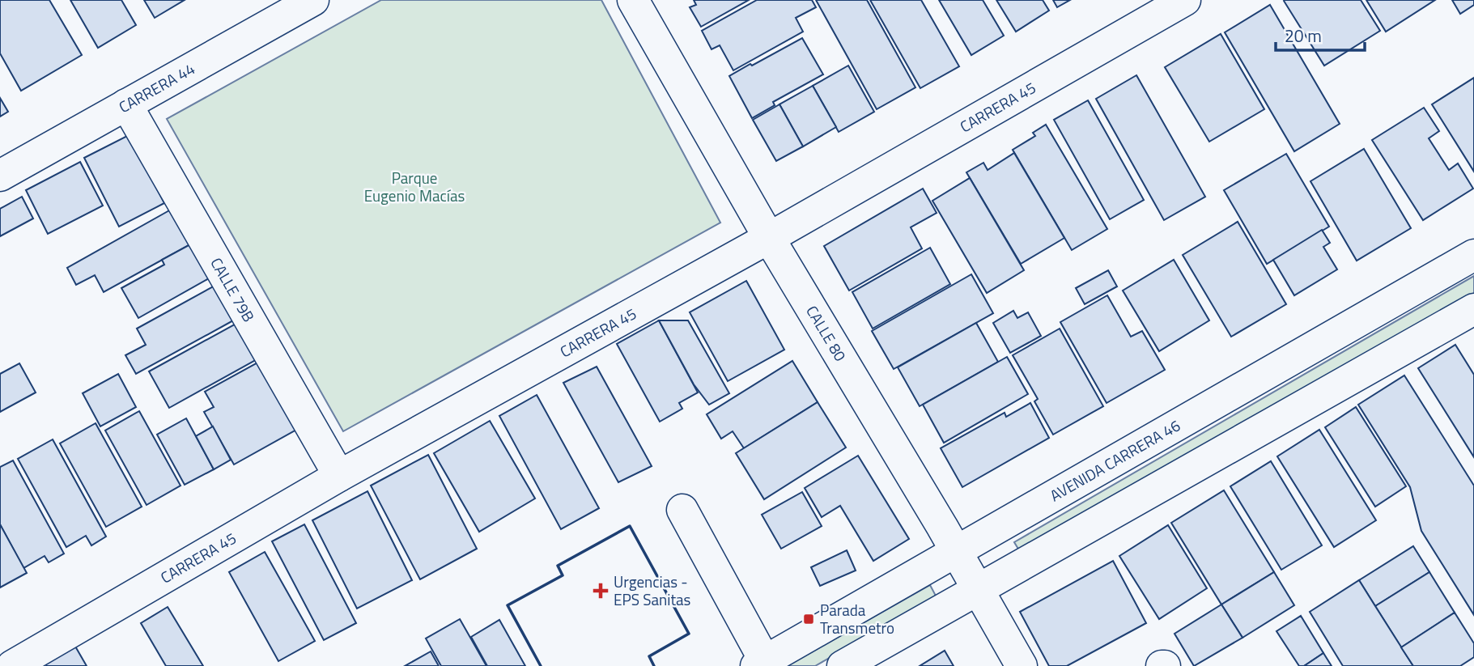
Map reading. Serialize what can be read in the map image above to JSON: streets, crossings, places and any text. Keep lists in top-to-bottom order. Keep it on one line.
{"streets":{"street":["CARRERA 44","CARRERA 45","CALLE 79B","CALLE 80","AVENIDA CARRERA 46"]},"crossings":[["CARRERA 44","CALLE 79B"],["CARRERA 45","CALLE 79B"],["CARRERA 45","CALLE 80"],["CALLE 80","AVENIDA CARRERA 46"]],"parks":["Parque Eugenio Macías"],"places":{"health":["Urgencias - EPS Sanitas"],"transit":["Parada Transmetro"]},"scale_bar":"20 m"}
